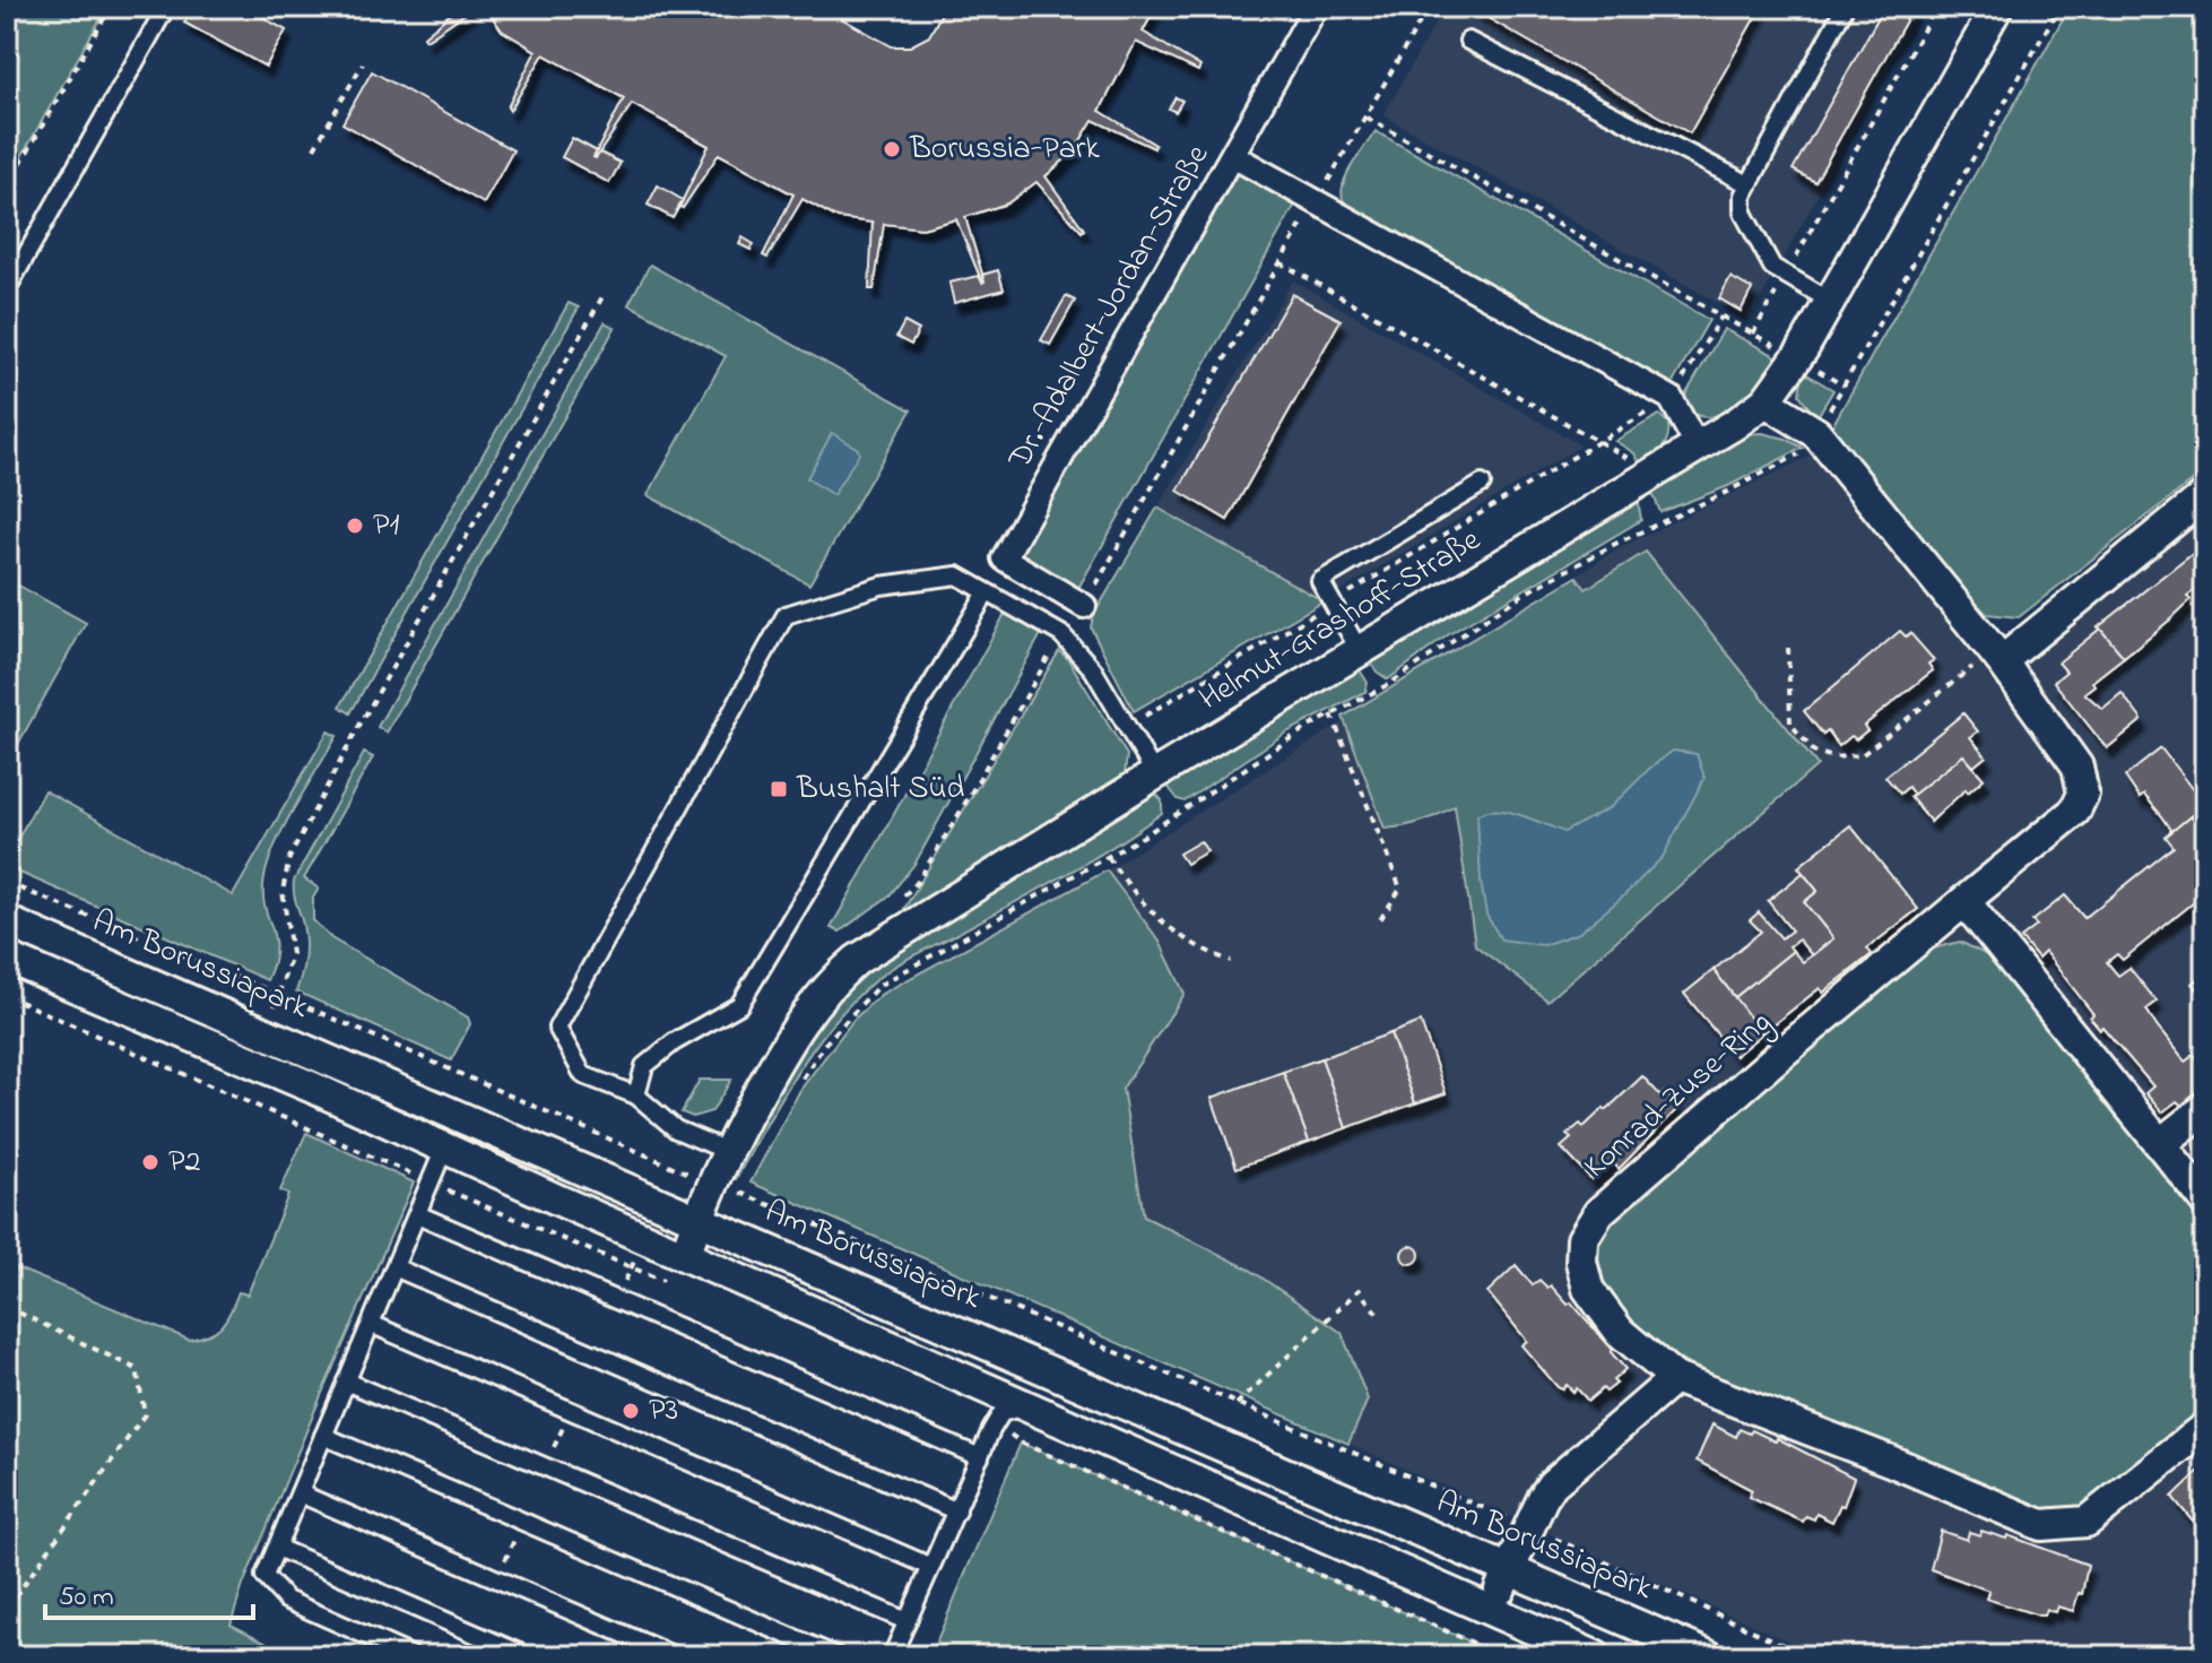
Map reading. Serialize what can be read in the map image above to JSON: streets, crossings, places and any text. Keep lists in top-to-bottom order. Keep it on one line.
{"streets":{"street":["Dr.-Adalbert-Jordan-Straße","Helmut-Grashoff-Straße","Am Borussiapark","Konrad-Zuse-Ring"]},"crossings":[["Helmut-Grashoff-Straße","Am Borussiapark"],["Helmut-Grashoff-Straße","Konrad-Zuse-Ring"]],"places":{"other":["Borussia-Park","P1","P2","P3"],"transit":["Bushalt Süd"]},"scale_bar":"50 m"}
